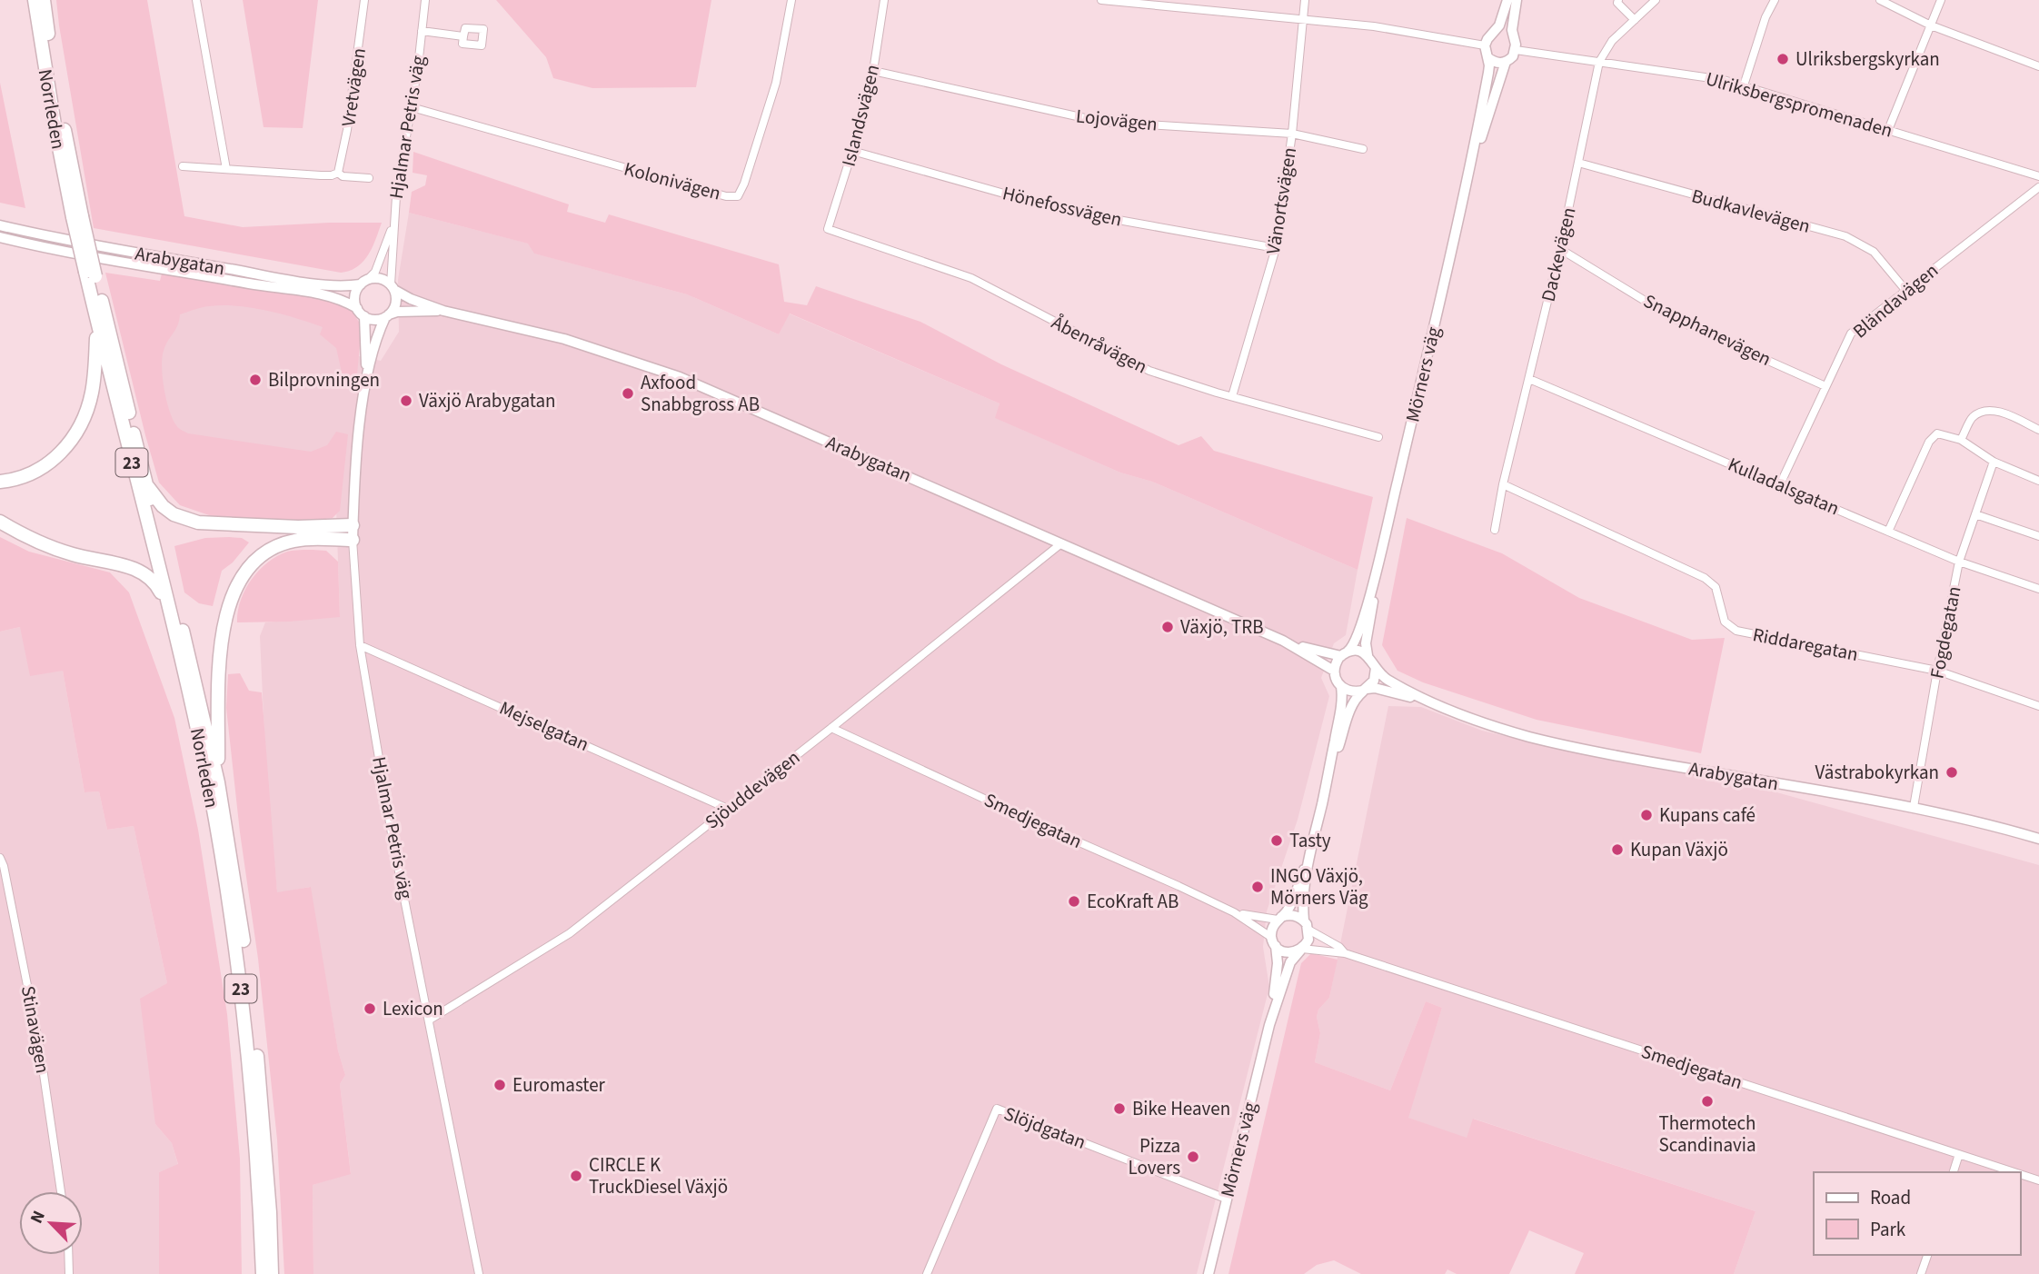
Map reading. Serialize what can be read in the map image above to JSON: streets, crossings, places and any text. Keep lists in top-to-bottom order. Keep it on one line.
{"streets":{"highway":["Norrleden","23"],"street":["Vretvägen","Ulriksbergspromenaden","Islandsvägen","Lojovägen","Hjalmar Petris väg","Kolonivägen","Vänortsvägen","Hönefossvägen","Budkavlevägen","Dackevägen","Arabygatan","Bländavägen","Snapphanevägen","Åbenråvägen","Mörners väg","Kulladalsgatan","Fogdegatan","Riddaregatan","Mejselgatan","Sjöuddevägen","Smedjegatan","Stinavägen","Slöjdgatan"]},"crossings":[["Ulriksbergspromenaden","Dackevägen"],["Ulriksbergspromenaden","Mörners väg"],["Norrleden","23"],["Islandsvägen","Lojovägen"],["Islandsvägen","Hönefossvägen"],["Islandsvägen","Åbenråvägen"],["Lojovägen","Vänortsvägen"],["Hjalmar Petris väg","Kolonivägen"],["Hjalmar Petris väg","Arabygatan"],["Hjalmar Petris väg","Mejselgatan"],["Hjalmar Petris väg","Sjöuddevägen"],["Vänortsvägen","Hönefossvägen"],["Vänortsvägen","Åbenråvägen"],["Budkavlevägen","Dackevägen"],["Budkavlevägen","Bländavägen"],["Dackevägen","Snapphanevägen"],["Dackevägen","Kulladalsgatan"],["Dackevägen","Riddaregatan"],["Arabygatan","Mörners väg"],["Arabygatan","Fogdegatan"],["Arabygatan","Sjöuddevägen"],["Bländavägen","Snapphanevägen"],["Bländavägen","Kulladalsgatan"],["Mörners väg","Smedjegatan"],["Mörners väg","Slöjdgatan"],["Kulladalsgatan","Fogdegatan"],["Fogdegatan","Riddaregatan"],["Mejselgatan","Sjöuddevägen"],["Sjöuddevägen","Smedjegatan"]],"places":["Ulriksbergskyrkan","Bilprovningen","Axfood Snabbgross AB","Växjö Arabygatan","Växjö, TRB","Västrabokyrkan","Kupans café","Tasty","Kupan Växjö","INGO Växjö, Mörners Väg","EcoKraft AB","Lexicon","Euromaster","Thermotech Scandinavia","Bike Heaven","Pizza Lovers","CIRCLE K TruckDiesel Växjö"],"legend":["Road","Park"],"north":"top left"}
